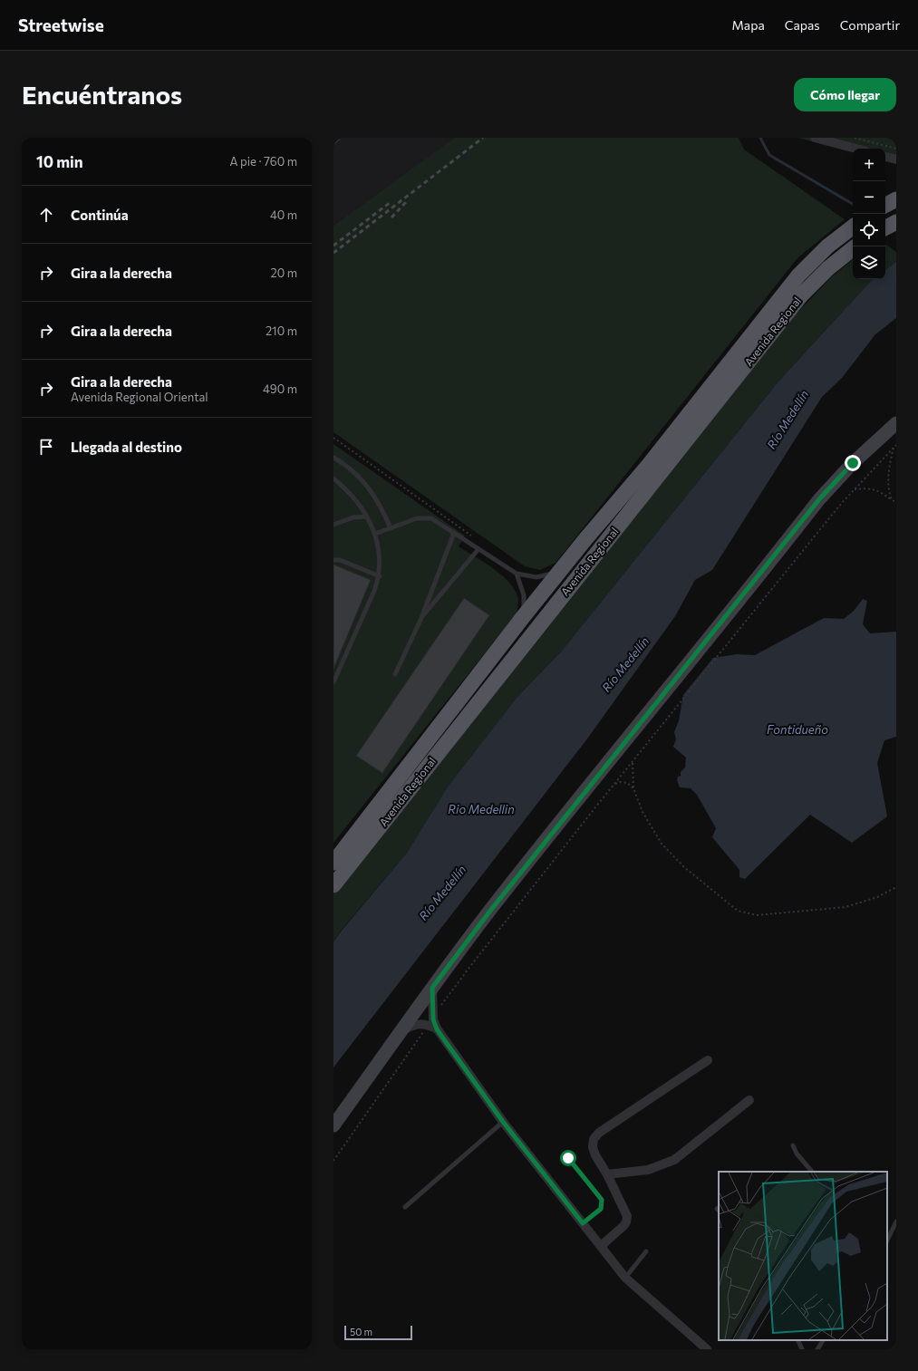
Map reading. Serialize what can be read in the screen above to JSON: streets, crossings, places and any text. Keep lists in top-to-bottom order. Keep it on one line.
{"streets":{"highway":["Avenida Regional"]},"water":["Río Medellín","Fontidueño","Rio Medellin"],"scale_bar":"50 m","page":{"header":"Streetwise","nav":["Mapa","Capas","Compartir"],"buttons":"Cómo llegar","title":"Encuéntranos","heading":["10 min","A pie · 760 m"],"map_buttons":["+","−"],"list":[["Continúa","40 m"],["Gira a la derecha","20 m"],["Gira a la derecha","210 m"],["Gira a la derecha","Avenida Regional Oriental","490 m"],"Llegada al destino"],"scale":"50 m"}}
